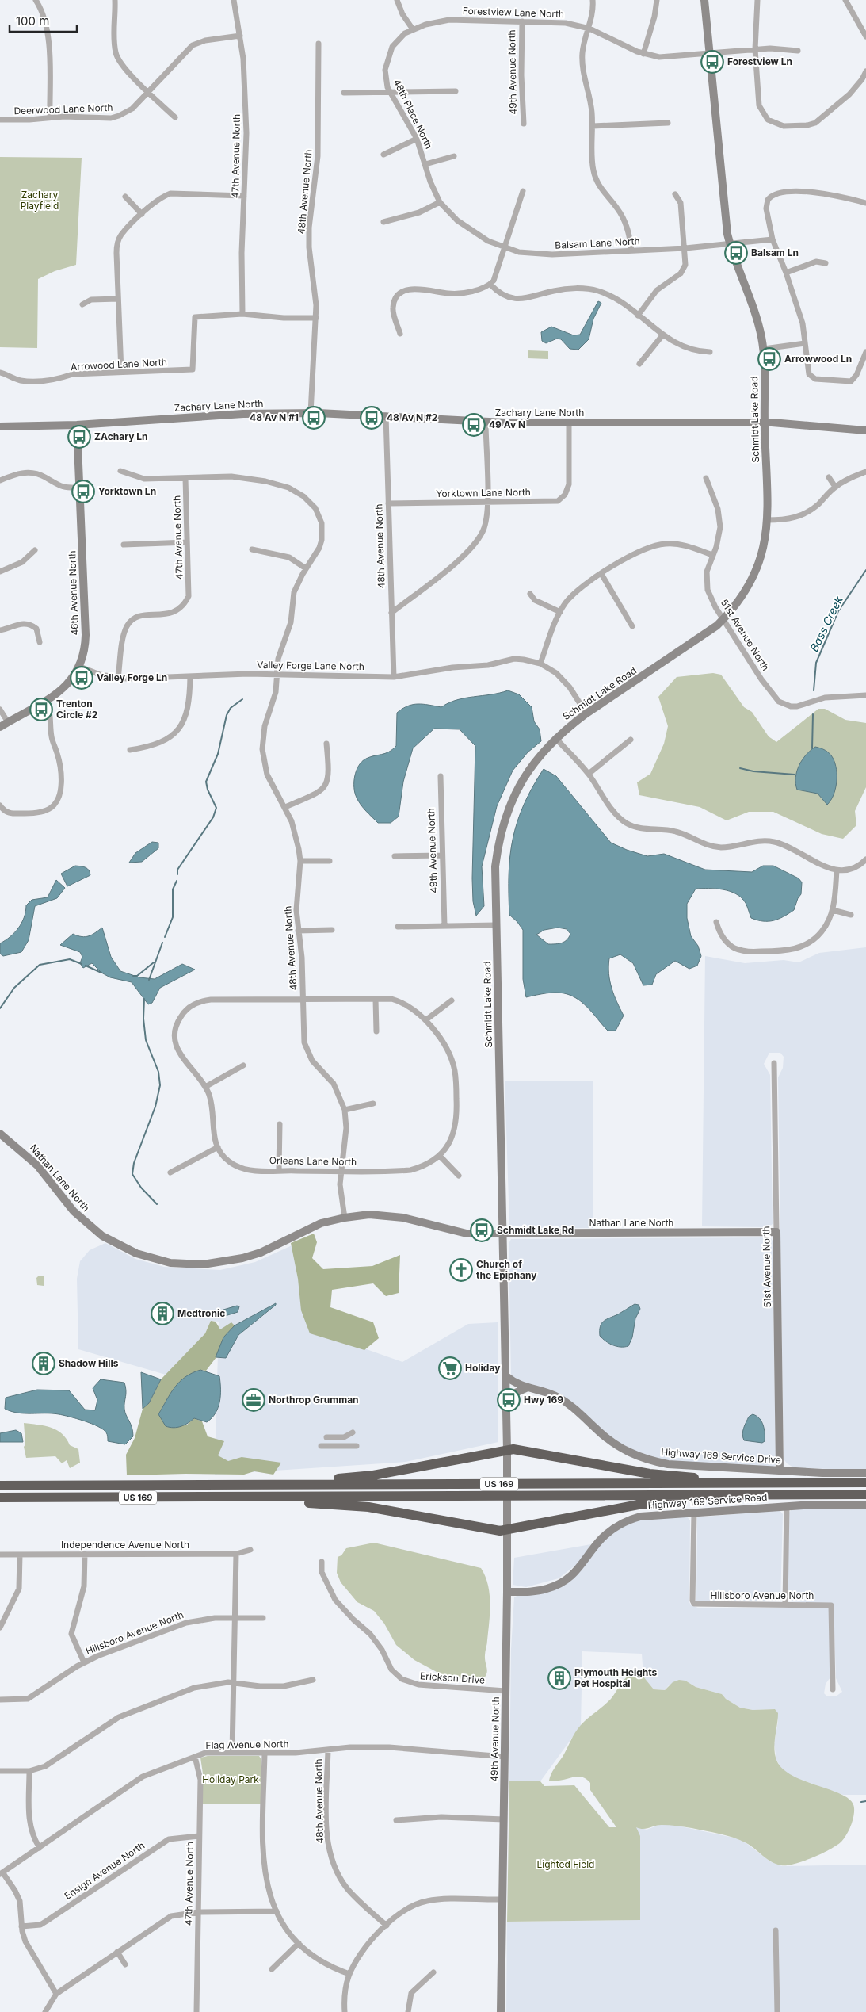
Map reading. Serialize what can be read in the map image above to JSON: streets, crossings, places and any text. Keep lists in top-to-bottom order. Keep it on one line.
{"streets":{"highway":["US 169"],"street":["Forestview Lane North","49th Avenue North","Deerwood Lane North","48th Place North","47th Avenue North","48th Avenue North","Balsam Lane North","Arrowood Lane North","Zachary Lane North","Schmidt Lake Road","Yorktown Lane North","46th Avenue North","51st Avenue North","Valley Forge Lane North","Orleans Lane North","Nathan Lane North","Highway 169 Service Drive","Highway 169 Service Road","Independence Avenue North","Hillsboro Avenue North","Erickson Drive","Flag Avenue North","Ensign Avenue North"]},"crossings":[["Forestview Lane North","49th Avenue North"],["Forestview Lane North","48th Place North"],["Forestview Lane North","Schmidt Lake Road"],["49th Avenue North","Schmidt Lake Road"],["49th Avenue North","Highway 169 Service Road"],["49th Avenue North","Erickson Drive"],["49th Avenue North","Flag Avenue North"],["Deerwood Lane North","47th Avenue North"],["48th Place North","Balsam Lane North"],["47th Avenue North","48th Avenue North"],["47th Avenue North","Arrowood Lane North"],["47th Avenue North","Valley Forge Lane North"],["47th Avenue North","Flag Avenue North"],["47th Avenue North","Ensign Avenue North"],["48th Avenue North","Zachary Lane North"],["48th Avenue North","Yorktown Lane North"],["48th Avenue North","Valley Forge Lane North"],["48th Avenue North","Orleans Lane North"],["48th Avenue North","Nathan Lane North"],["48th Avenue North","Flag Avenue North"],["Balsam Lane North","Schmidt Lake Road"],["Zachary Lane North","Schmidt Lake Road"],["Zachary Lane North","Yorktown Lane North"],["Zachary Lane North","46th Avenue North"],["Schmidt Lake Road","51st Avenue North"],["Schmidt Lake Road","Nathan Lane North"],["Schmidt Lake Road","Highway 169 Service Drive"],["46th Avenue North","Valley Forge Lane North"],["51st Avenue North","Nathan Lane North"],["51st Avenue North","Highway 169 Service Drive"],["Highway 169 Service Road","Hillsboro Avenue North"]],"water":["Bass Creek"],"parks":["Zachary Playfield","Holiday Park","Lighted Field"],"places":{"bus stop":["Forestview Ln","Balsam Ln","Arrowwood Ln","48 Av N #1","48 Av N #2","49 Av N","ZAchary Ln","Yorktown Ln","Valley Forge Ln","Trenton Circle #2","Schmidt Lake Rd","Hwy 169"],"church":["Church of the Epiphany"],"building":["Medtronic","Shadow Hills","Plymouth Heights Pet Hospital"],"supermarket":["Holiday"],"office":["Northrop Grumman"]},"scale_bar":"100 m"}
